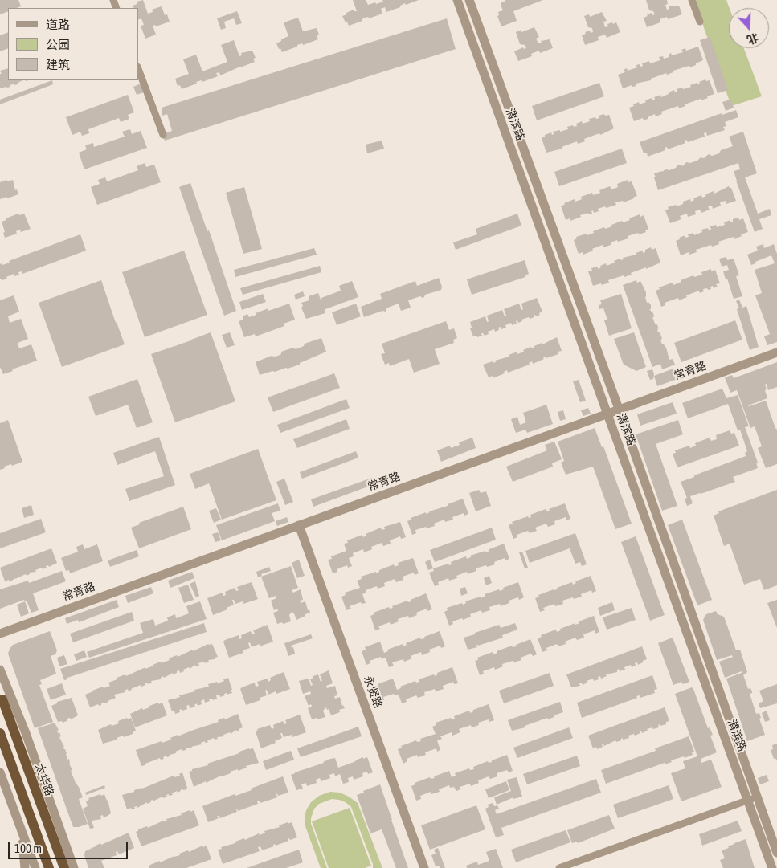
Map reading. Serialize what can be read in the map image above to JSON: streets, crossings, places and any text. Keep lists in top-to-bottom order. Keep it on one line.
{"streets":{"main road":["太华路"],"street":["渭滨路","常青路","永贤路"]},"crossings":[["渭滨路","常青路"],["常青路","永贤路"]],"legend":["道路","公园","建筑"],"scale_bar":"100 m","north":"bottom"}
